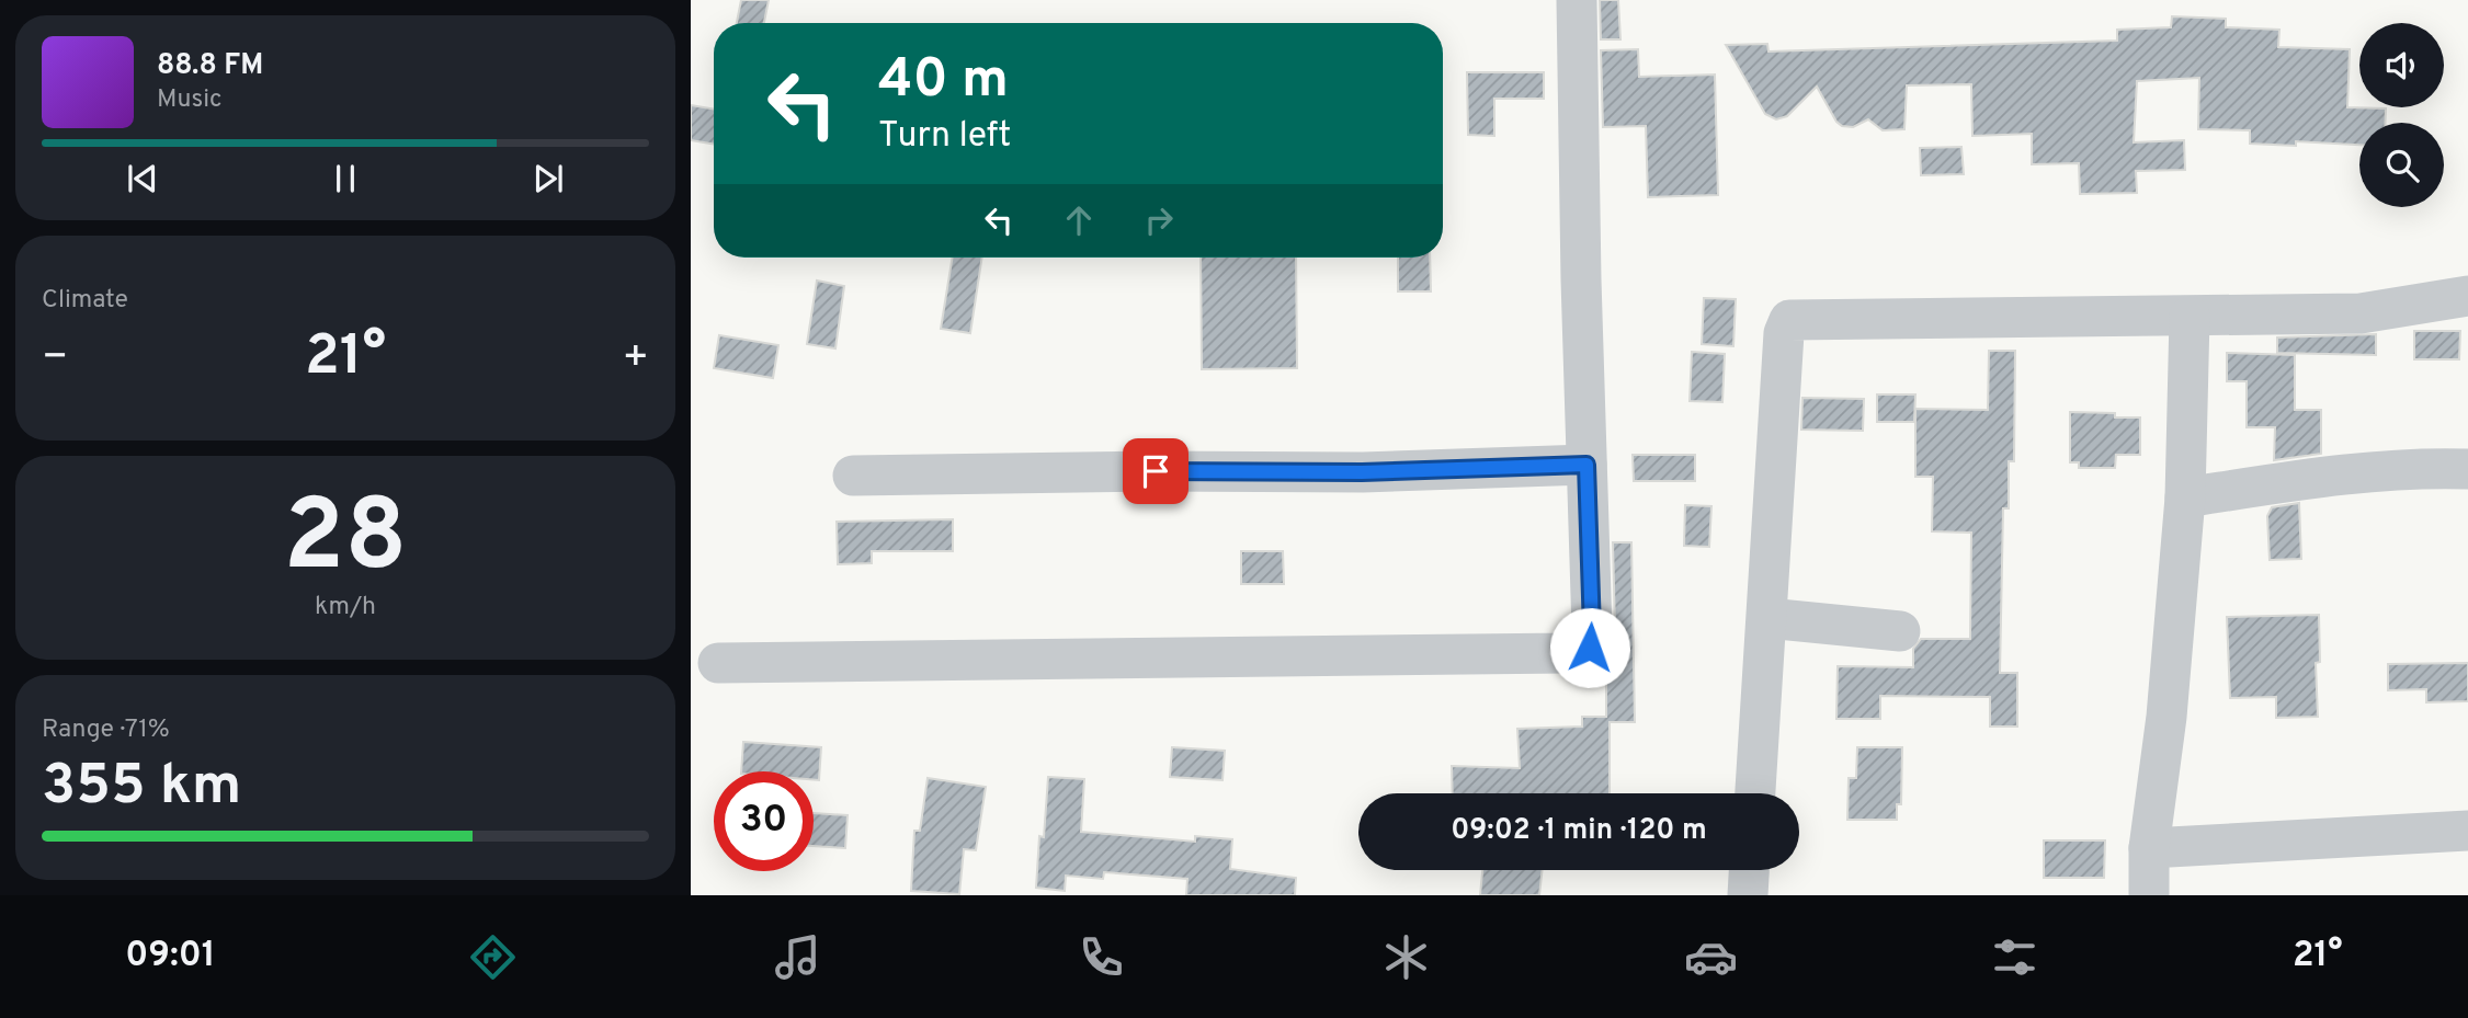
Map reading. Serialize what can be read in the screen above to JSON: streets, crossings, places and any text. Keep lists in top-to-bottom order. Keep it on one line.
{"page":{"turn":["40 m","Turn left"],"song":["88.8 FM","Music"],"tile":["Climate",["28","km/h"],["Range · 71%","355 km"]],"heat":["−","21°","+"],"limit":"30","trip":"09:02 · 1 min · 120 m","tabs":["09:01","21°"]}}
